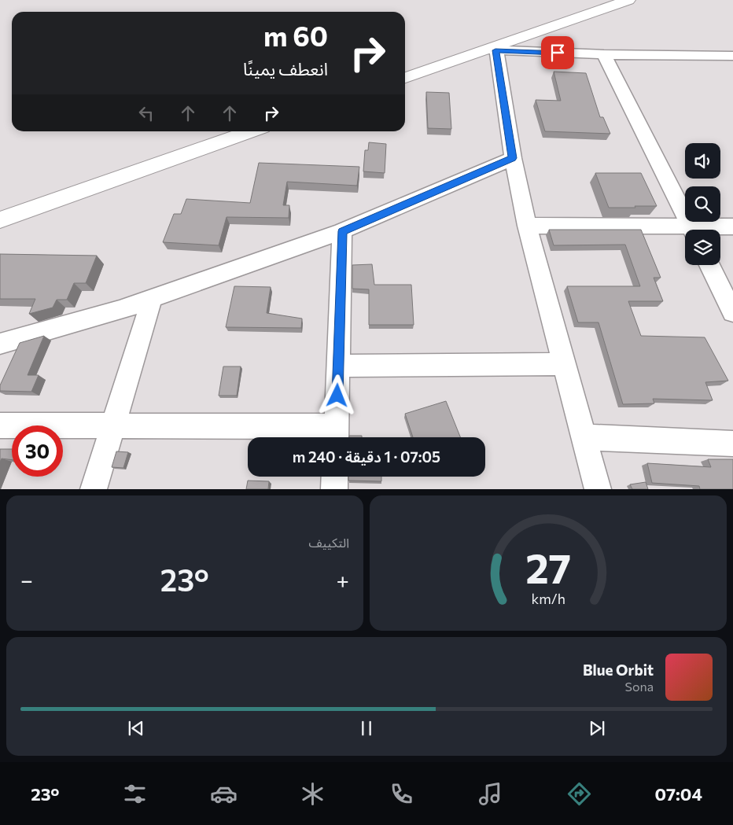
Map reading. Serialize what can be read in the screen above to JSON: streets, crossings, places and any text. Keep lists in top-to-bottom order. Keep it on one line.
{"page":{"turn":["60 m","انعطف يمينًا"],"limit":"30","trip":"07:05 · 1 دقيقة · 240 m","tile":"التكييف","heat":["−","23°","+"],"song":["Blue Orbit","Sona"],"tabs":["07:04","23°"],"gauge":["27","km/h"]}}
